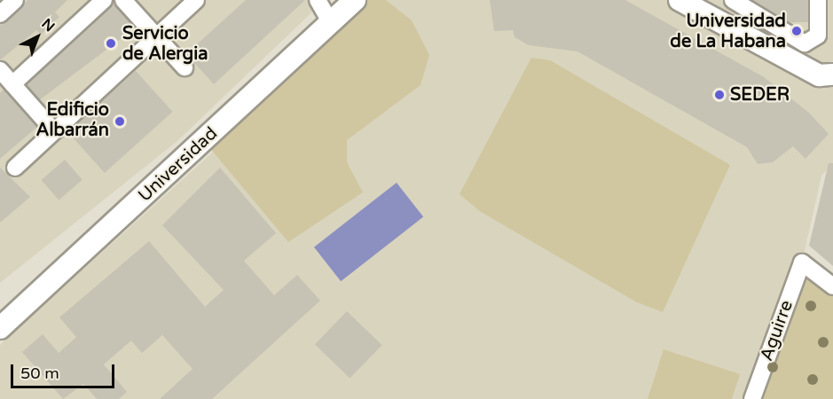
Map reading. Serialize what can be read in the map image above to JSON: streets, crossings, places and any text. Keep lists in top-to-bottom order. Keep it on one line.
{"streets":{"main road":["Universidad"],"street":["Aguirre"]},"places":["Universidad de La Habana","Servicio de Alergia","SEDER","Edificio Albarrán"],"scale_bar":"50 m","north":"top right"}
